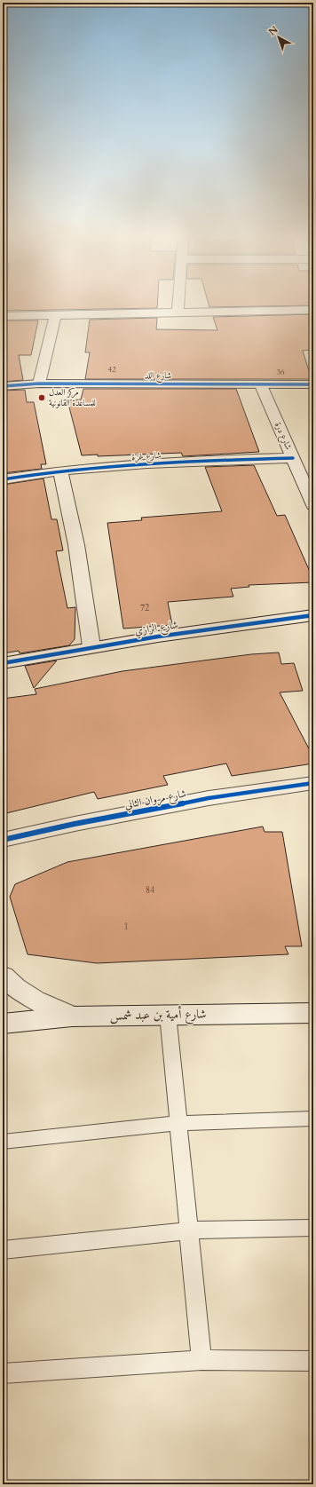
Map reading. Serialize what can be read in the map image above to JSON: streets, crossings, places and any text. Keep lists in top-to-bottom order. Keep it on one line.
{"streets":{"street":["شارع اللد","شارع درة","شارع غزة","شارع الرازي","شارع مروان الثاني","شارع أمية بن عبد شمس"]},"crossings":[["شارع اللد","شارع درة"],["شارع درة","شارع غزة"]],"places":["مركز العدل للمساعدة القانونية"],"house_numbers":["42","36","72","84","1"],"north":"top left"}
